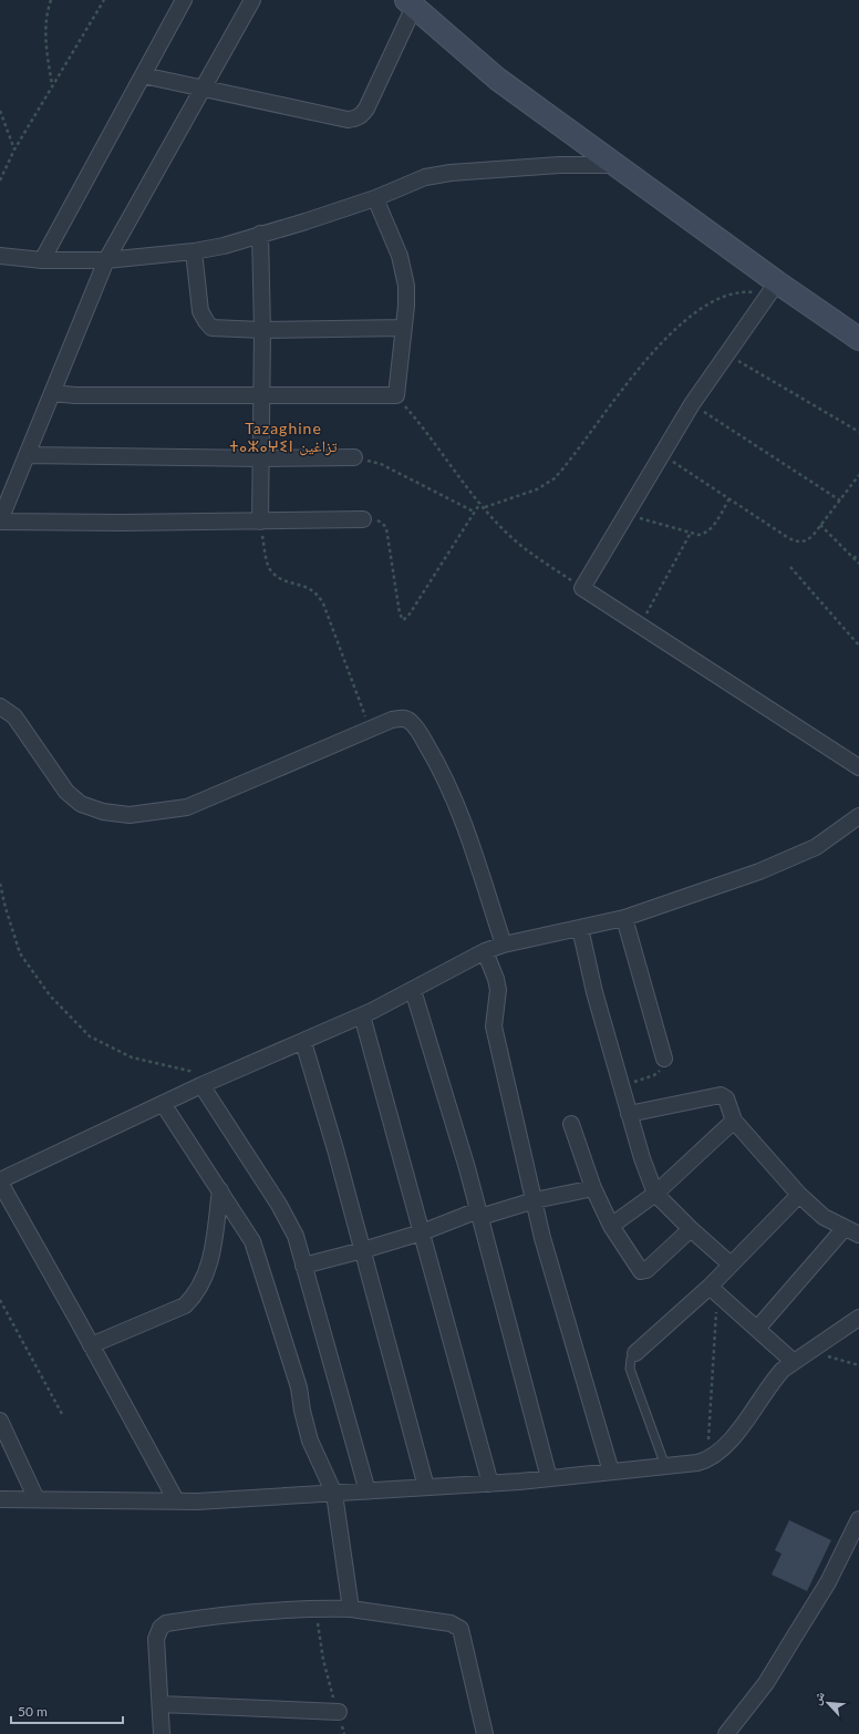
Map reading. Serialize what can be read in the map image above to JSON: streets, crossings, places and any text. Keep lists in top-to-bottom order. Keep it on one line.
{"districts":["Tazaghine ⵜⴰⵣⴰⵖⵉⵏ تزاغين"],"scale_bar":"50 m","north":"top left"}
